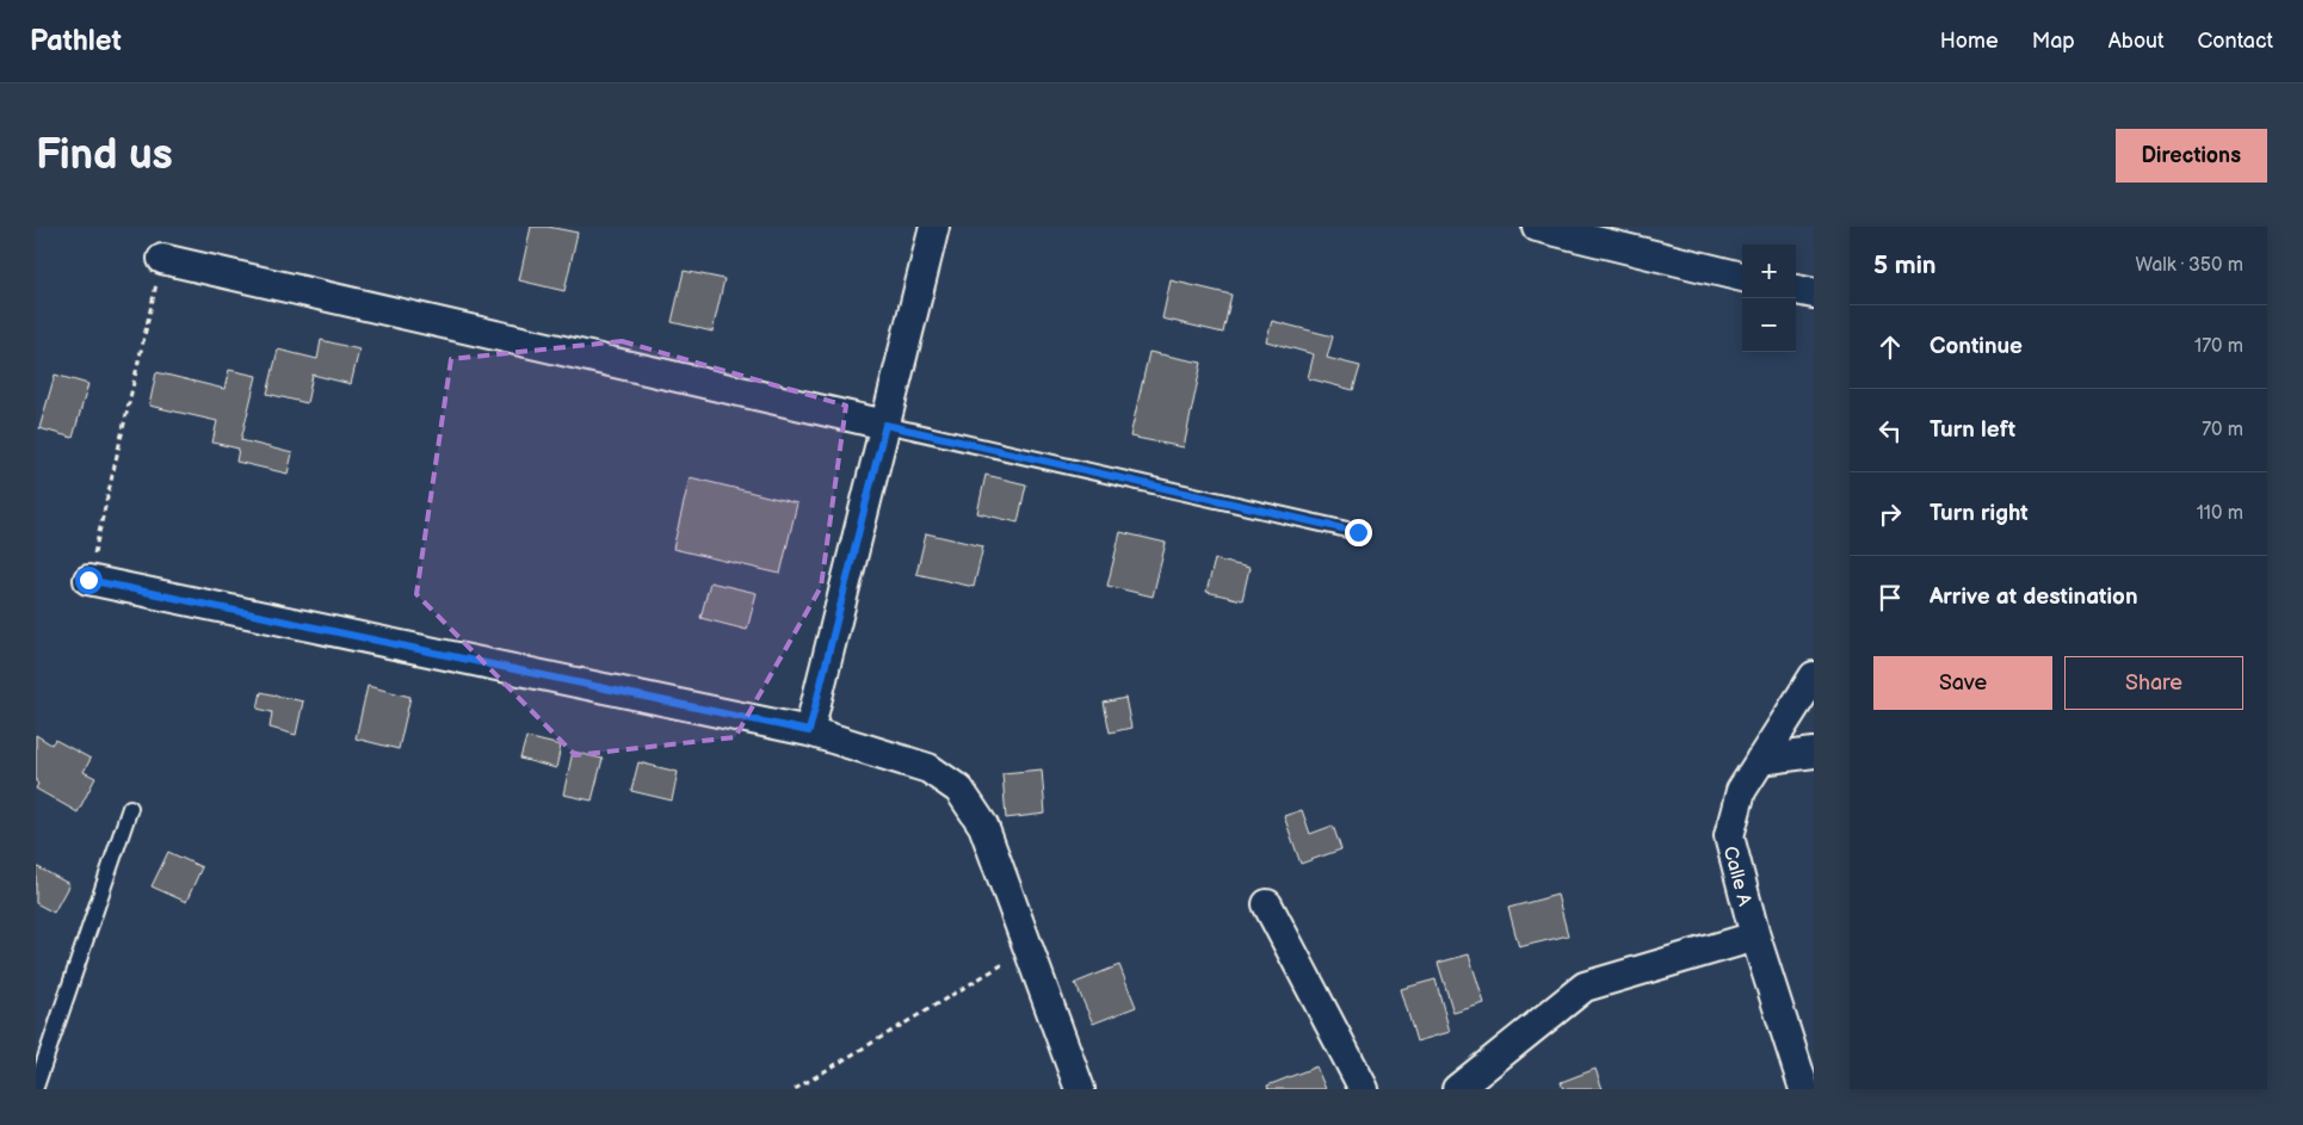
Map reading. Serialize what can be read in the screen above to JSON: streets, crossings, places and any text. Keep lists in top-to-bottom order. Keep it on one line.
{"streets":{"street":["Calle A"]},"page":{"header":"Pathlet","nav":["Home","Map","About","Contact"],"buttons":["Directions",["Save","Share"]],"title":"Find us","heading":["5 min","Walk · 350 m"],"map_buttons":["+","−"],"list":[["Continue","170 m"],["Turn left","70 m"],["Turn right","110 m"],"Arrive at destination"]}}
